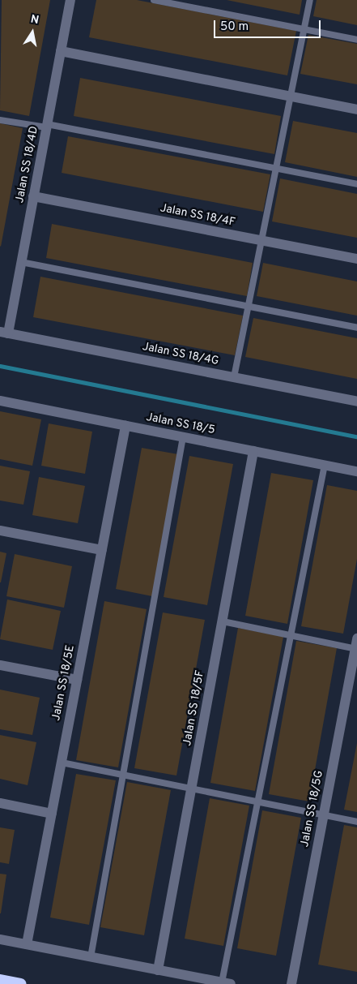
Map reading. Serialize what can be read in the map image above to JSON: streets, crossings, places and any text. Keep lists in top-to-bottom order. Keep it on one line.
{"streets":{"street":["Jalan SS 18/4D","Jalan SS 18/4F","Jalan SS 18/4G","Jalan SS 18/5","Jalan SS 18/5E","Jalan SS 18/5F","Jalan SS 18/5G"]},"crossings":[["Jalan SS 18/4D","Jalan SS 18/4F"],["Jalan SS 18/4D","Jalan SS 18/4G"],["Jalan SS 18/5","Jalan SS 18/5E"],["Jalan SS 18/5","Jalan SS 18/5F"]],"scale_bar":"50 m","north":"top"}
